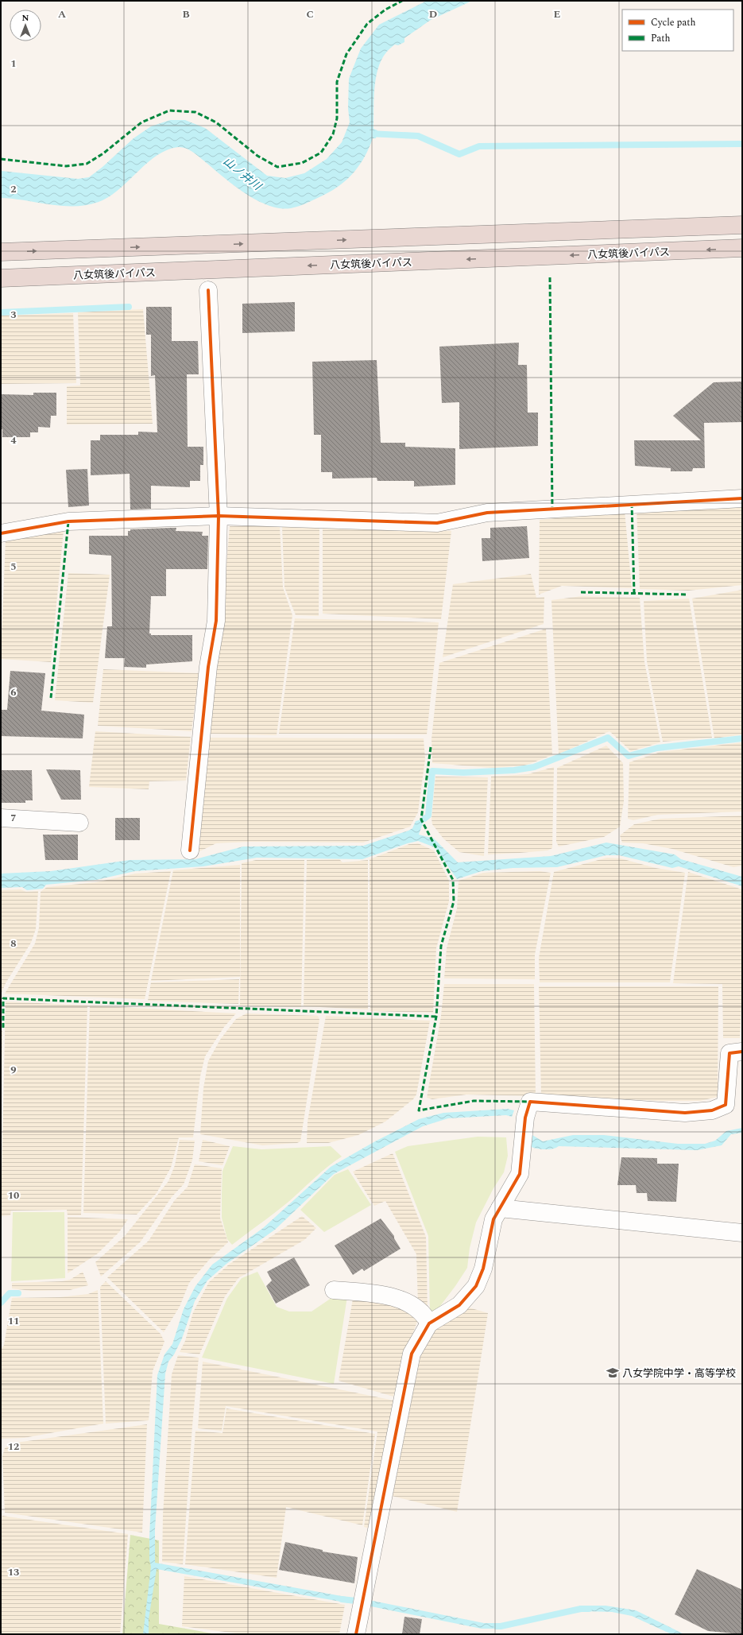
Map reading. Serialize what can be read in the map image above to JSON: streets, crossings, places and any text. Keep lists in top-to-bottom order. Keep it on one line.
{"streets":{"highway":["八女筑後バイパス"]},"water":["山ノ井川"],"places":{"school or university":["八女学院中学・高等学校"]},"legend":["Cycle path","Path"],"north":"top","grid":{"columns":["A","B","C","D","E"],"rows":["1","2","3","4","5","6","7","8","9","10","11","12","13"]}}
